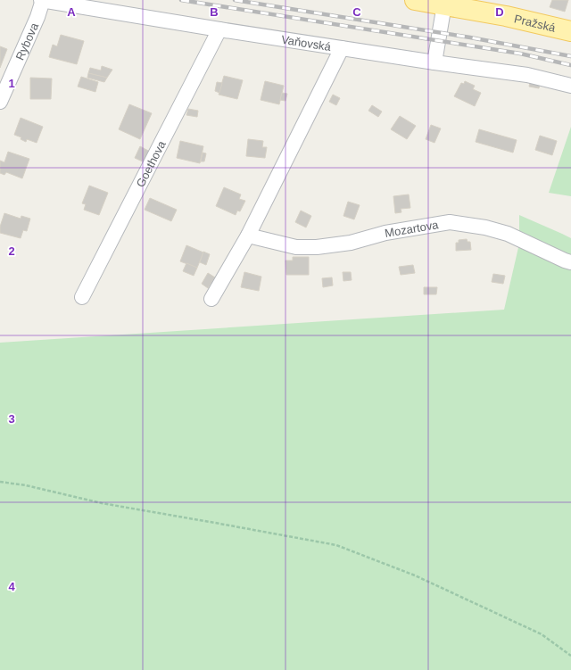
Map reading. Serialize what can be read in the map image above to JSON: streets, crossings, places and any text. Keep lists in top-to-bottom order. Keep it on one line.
{"streets":{"main road":["Pražská"],"street":["Rybova","Vaňovská","Goethova","Mozartova"]},"crossings":[["Rybova","Vaňovská"],["Vaňovská","Goethova"]],"grid":{"columns":["A","B","C","D"],"rows":["1","2","3","4"]}}
